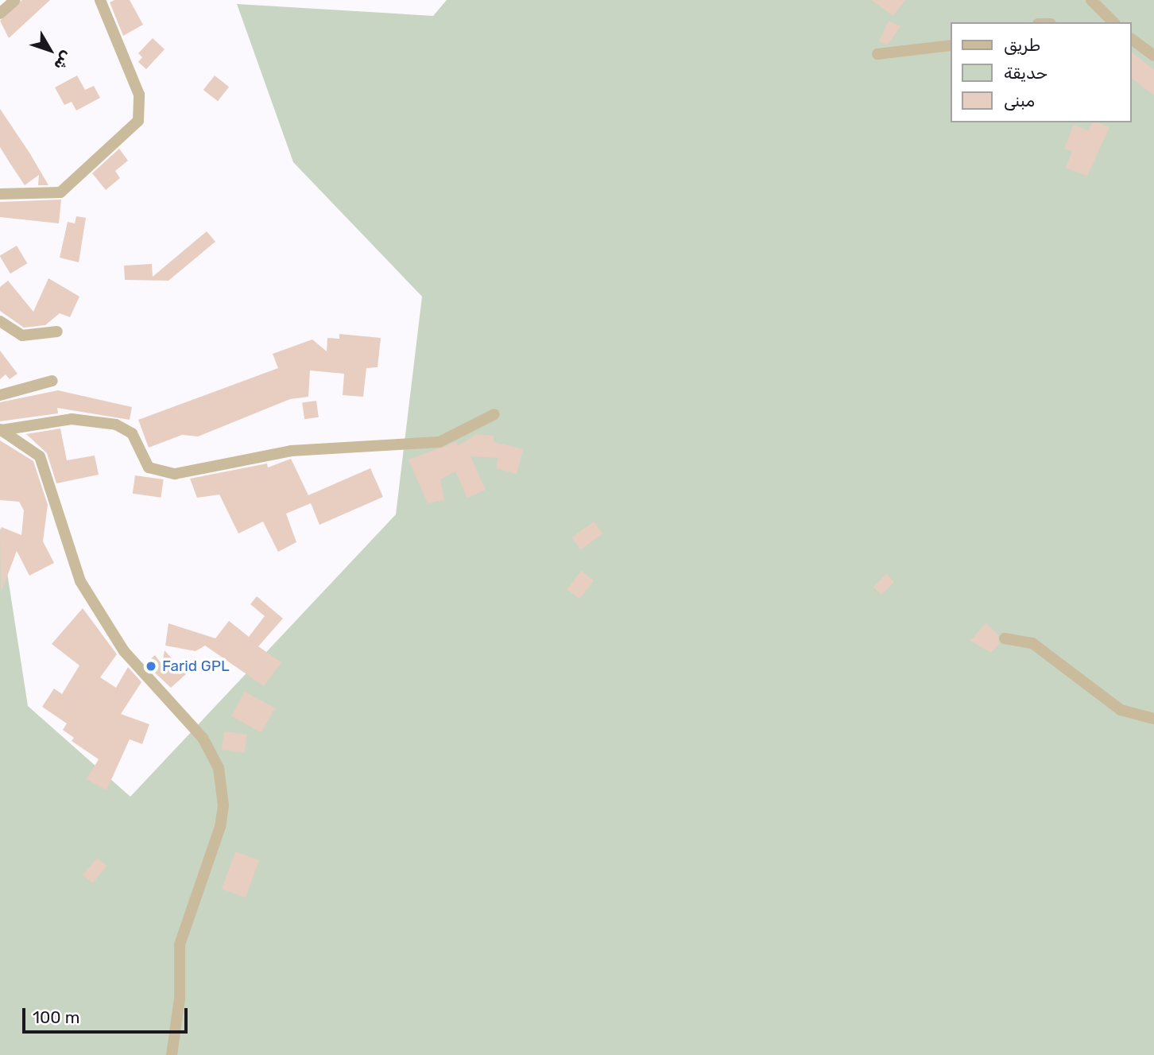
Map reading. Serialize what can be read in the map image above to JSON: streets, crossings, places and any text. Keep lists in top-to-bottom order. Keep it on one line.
{"places":["Farid GPL"],"legend":["طريق","حديقة","مبنى"],"scale_bar":"100 m","north":"bottom right"}
